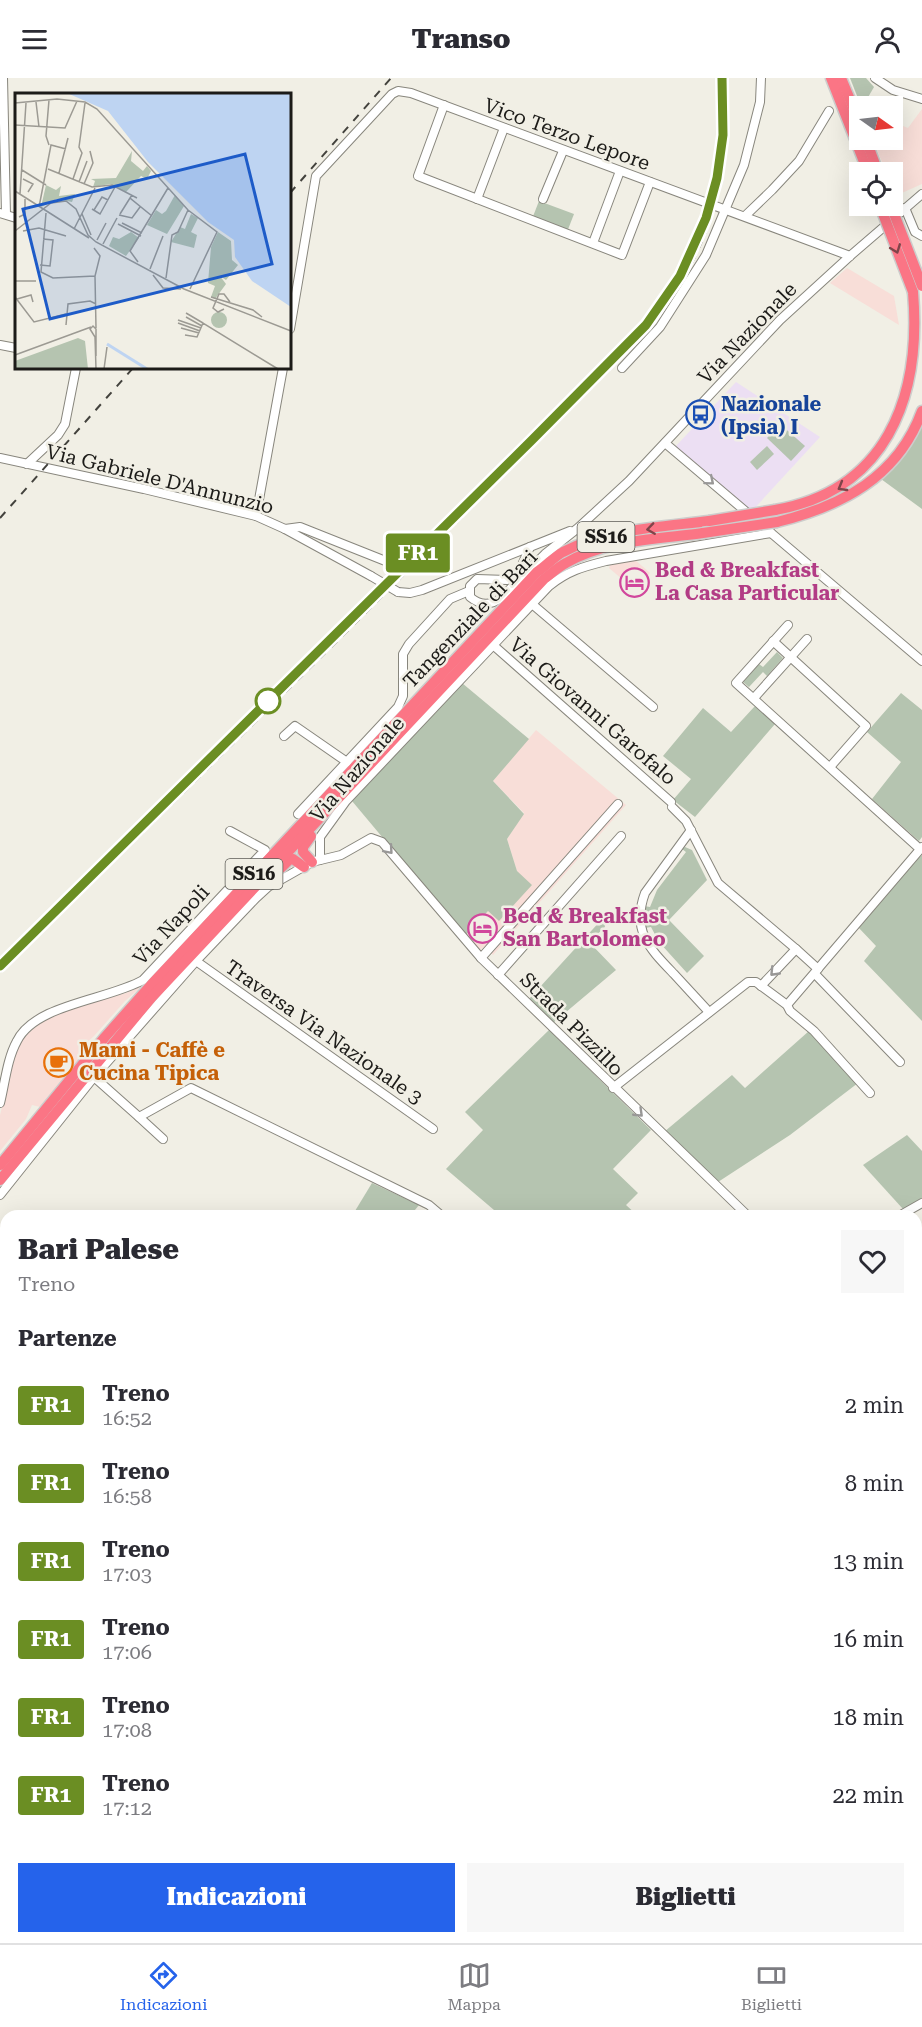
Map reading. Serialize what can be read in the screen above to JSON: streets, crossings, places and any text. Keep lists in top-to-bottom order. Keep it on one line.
{"streets":{"highway":["SS16","Tangenziale di Bari"],"street":["Vico Terzo Lepore","Via Nazionale","Via Gabriele D'Annunzio","Via Giovanni Garofalo","Via Napoli","Strada Pizzillo","Traversa Via Nazionale 3"]},"crossings":[["Vico Terzo Lepore","Via Nazionale"],["Via Nazionale","Via Giovanni Garofalo"],["Via Nazionale","Strada Pizzillo"]],"one_way":["Strada Pizzillo"],"places":{"bus stop":["Nazionale (Ipsia) I"],"hotel":["Bed & Breakfast La Casa Particular","Bed & Breakfast San Bartolomeo"],"cafe":["Mami - Caffè e Cucina Tipica"]},"north":"right","page":{"header":"Transo","on_map":"FR1","heading":[["Bari Palese","Treno"],"Partenze"],"list":[{"mark":"FR1","name":"Treno","note":"16:52","value":"2 min"},{"mark":"FR1","name":"Treno","note":"16:58","value":"8 min"},{"mark":"FR1","name":"Treno","note":"17:03","value":"13 min"},{"mark":"FR1","name":"Treno","note":"17:06","value":"16 min"},{"mark":"FR1","name":"Treno","note":"17:08","value":"18 min"},{"mark":"FR1","name":"Treno","note":"17:12","value":"22 min"}],"buttons":["Indicazioni","Biglietti"],"tabs":["Indicazioni","Mappa","Biglietti"]}}
